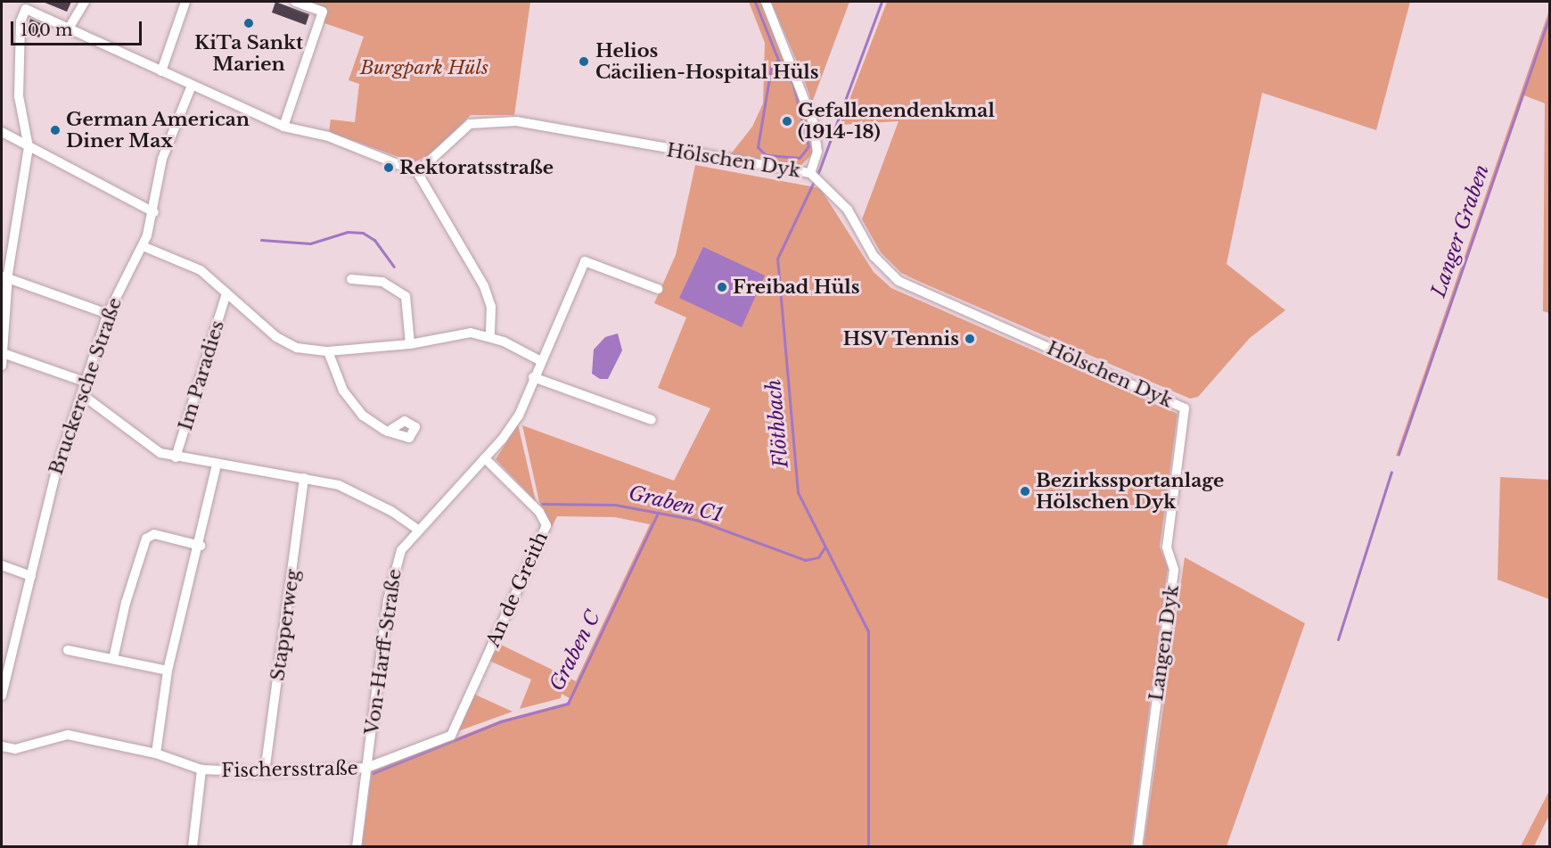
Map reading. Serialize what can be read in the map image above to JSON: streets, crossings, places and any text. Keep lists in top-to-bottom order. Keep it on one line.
{"streets":{"street":["Hölschen Dyk","Im Paradies","Bruckersche Straße","An de Greith","Stapperweg","Langen Dyk","Von-Harff-Straße","Fischersstraße"]},"crossings":[["Hölschen Dyk","Langen Dyk"],["An de Greith","Von-Harff-Straße"],["An de Greith","Fischersstraße"],["Stapperweg","Fischersstraße"],["Von-Harff-Straße","Fischersstraße"]],"water":["Langer Graben","Flöthbach","Graben C1","Graben C"],"parks":["Burgpark Hüls"],"places":["KiTa Sankt Marien","Helios Cäcilien-Hospital Hüls","Gefallenendenkmal (1914-18)","German American Diner Max","Rektoratsstraße","Freibad Hüls","HSV Tennis","Bezirkssportanlage Hölschen Dyk"],"scale_bar":"100 m"}
